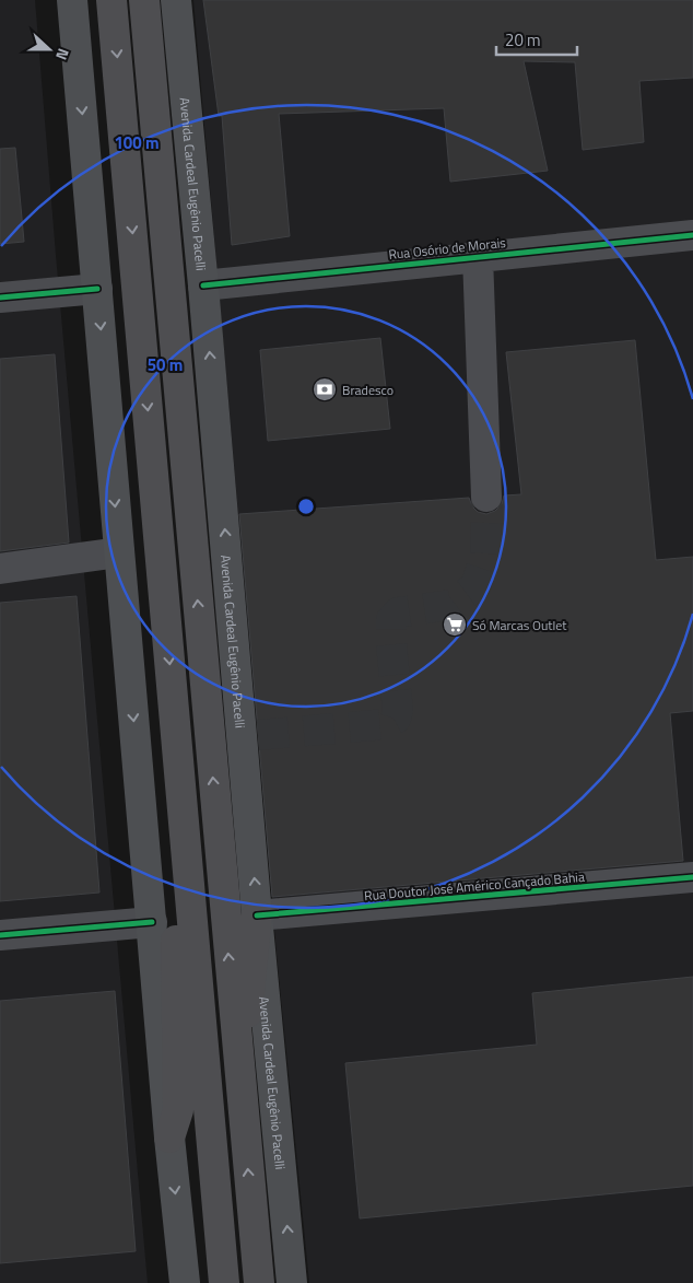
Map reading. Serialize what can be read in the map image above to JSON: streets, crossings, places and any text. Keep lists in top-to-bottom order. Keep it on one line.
{"streets":{"main road":["Avenida Cardeal Eugênio Pacelli"],"street":["Rua Osório de Morais","Rua Doutor José Américo Cançado Bahia"]},"crossings":[["Avenida Cardeal Eugênio Pacelli","Rua Osório de Morais"],["Avenida Cardeal Eugênio Pacelli","Rua Doutor José Américo Cançado Bahia"]],"places":{"bank":["Bradesco"],"supermarket":["Só Marcas Outlet"]},"scale_bar":"20 m","north":"right","rings":["100 m","50 m"]}
